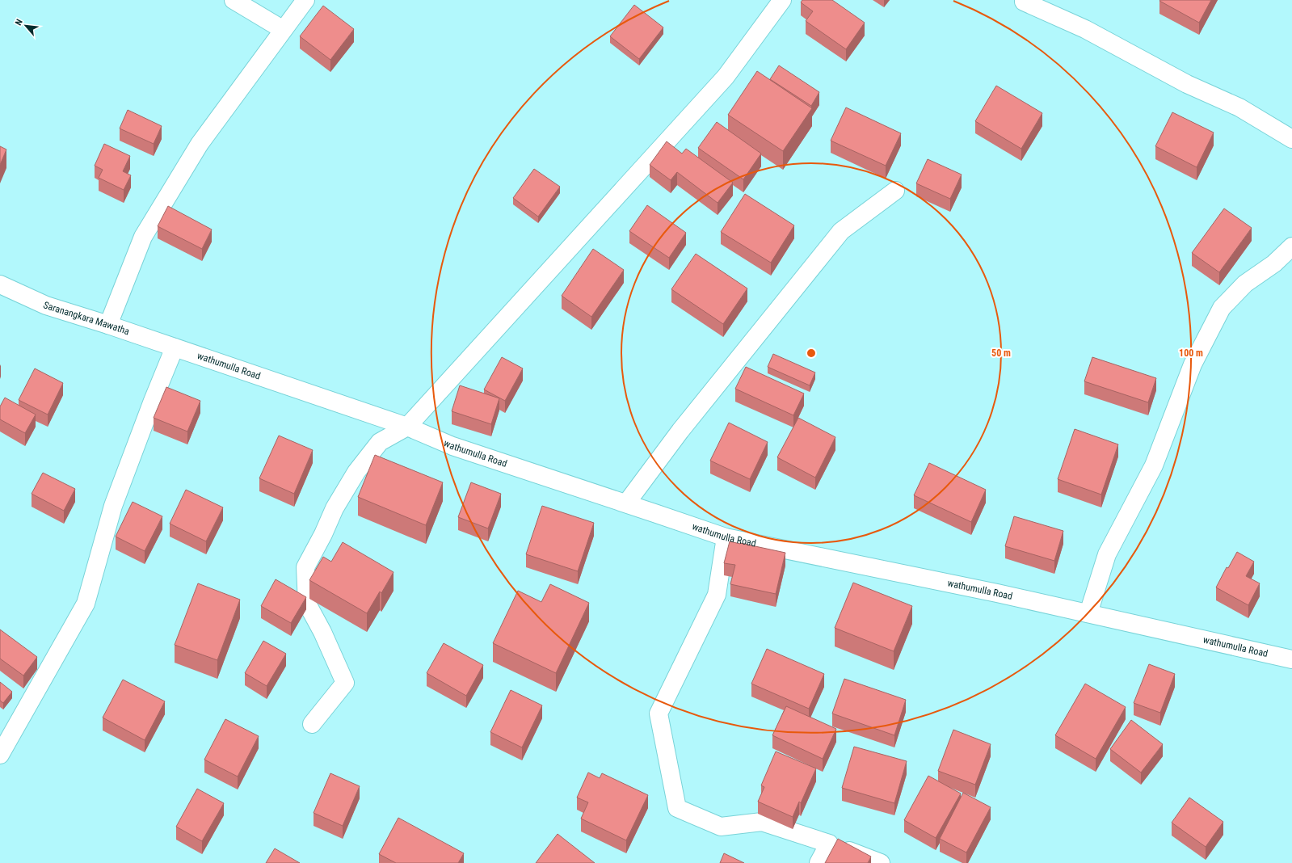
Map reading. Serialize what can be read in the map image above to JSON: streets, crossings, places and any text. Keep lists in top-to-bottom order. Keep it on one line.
{"streets":{"street":["Saranangkara Mawatha","wathumulla Road"]},"crossings":[["Saranangkara Mawatha","wathumulla Road"]],"north":"top left","rings":["50 m","100 m"]}
